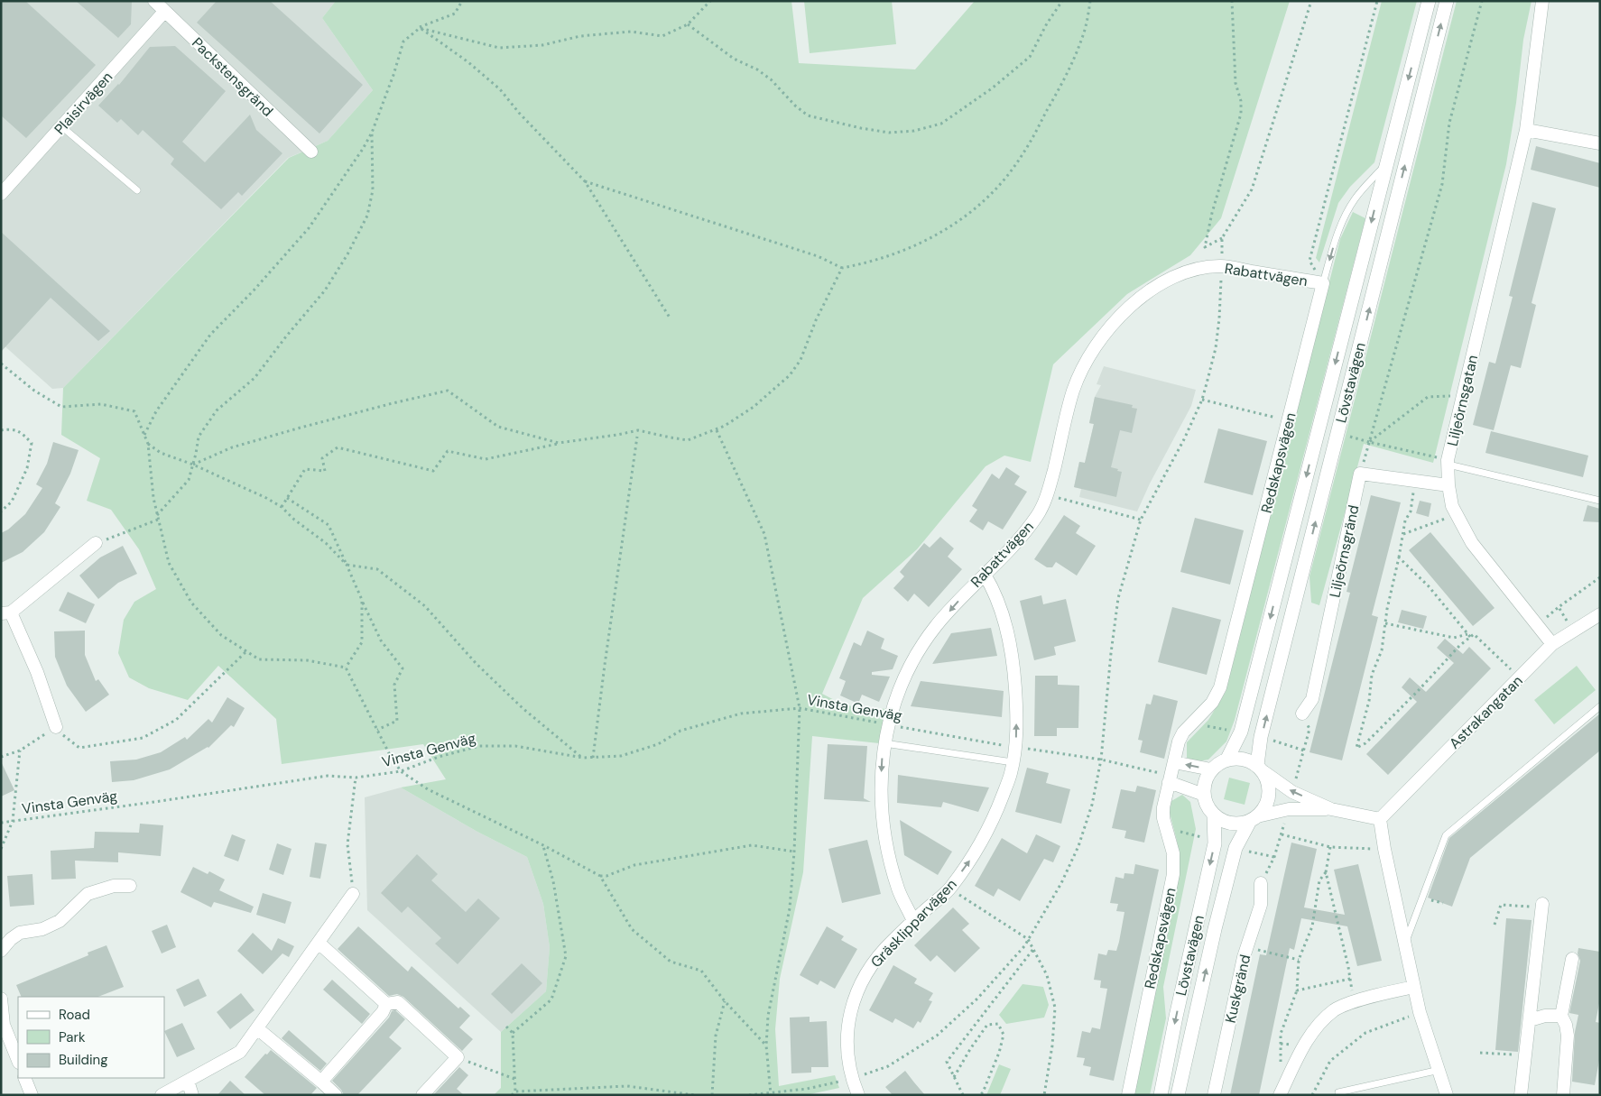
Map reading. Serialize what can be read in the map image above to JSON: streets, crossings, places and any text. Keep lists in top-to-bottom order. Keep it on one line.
{"streets":{"street":["Packstensgränd","Plaisirvägen","Rabattvägen","Lövstavägen","Liljeörnsgatan","Redskapsvägen","Liljeörnsgränd","Astrakangatan","Gräsklipparvägen","Kuskgränd"],"path":["Vinsta Genväg"]},"crossings":[["Packstensgränd","Plaisirvägen"],["Rabattvägen","Redskapsvägen"],["Rabattvägen","Vinsta Genväg"],["Rabattvägen","Gräsklipparvägen"],["Lövstavägen","Redskapsvägen"],["Liljeörnsgatan","Astrakangatan"],["Redskapsvägen","Vinsta Genväg"],["Vinsta Genväg","Gräsklipparvägen"]],"one_way":["Rabattvägen","Gräsklipparvägen"],"legend":["Road","Park","Building"]}
